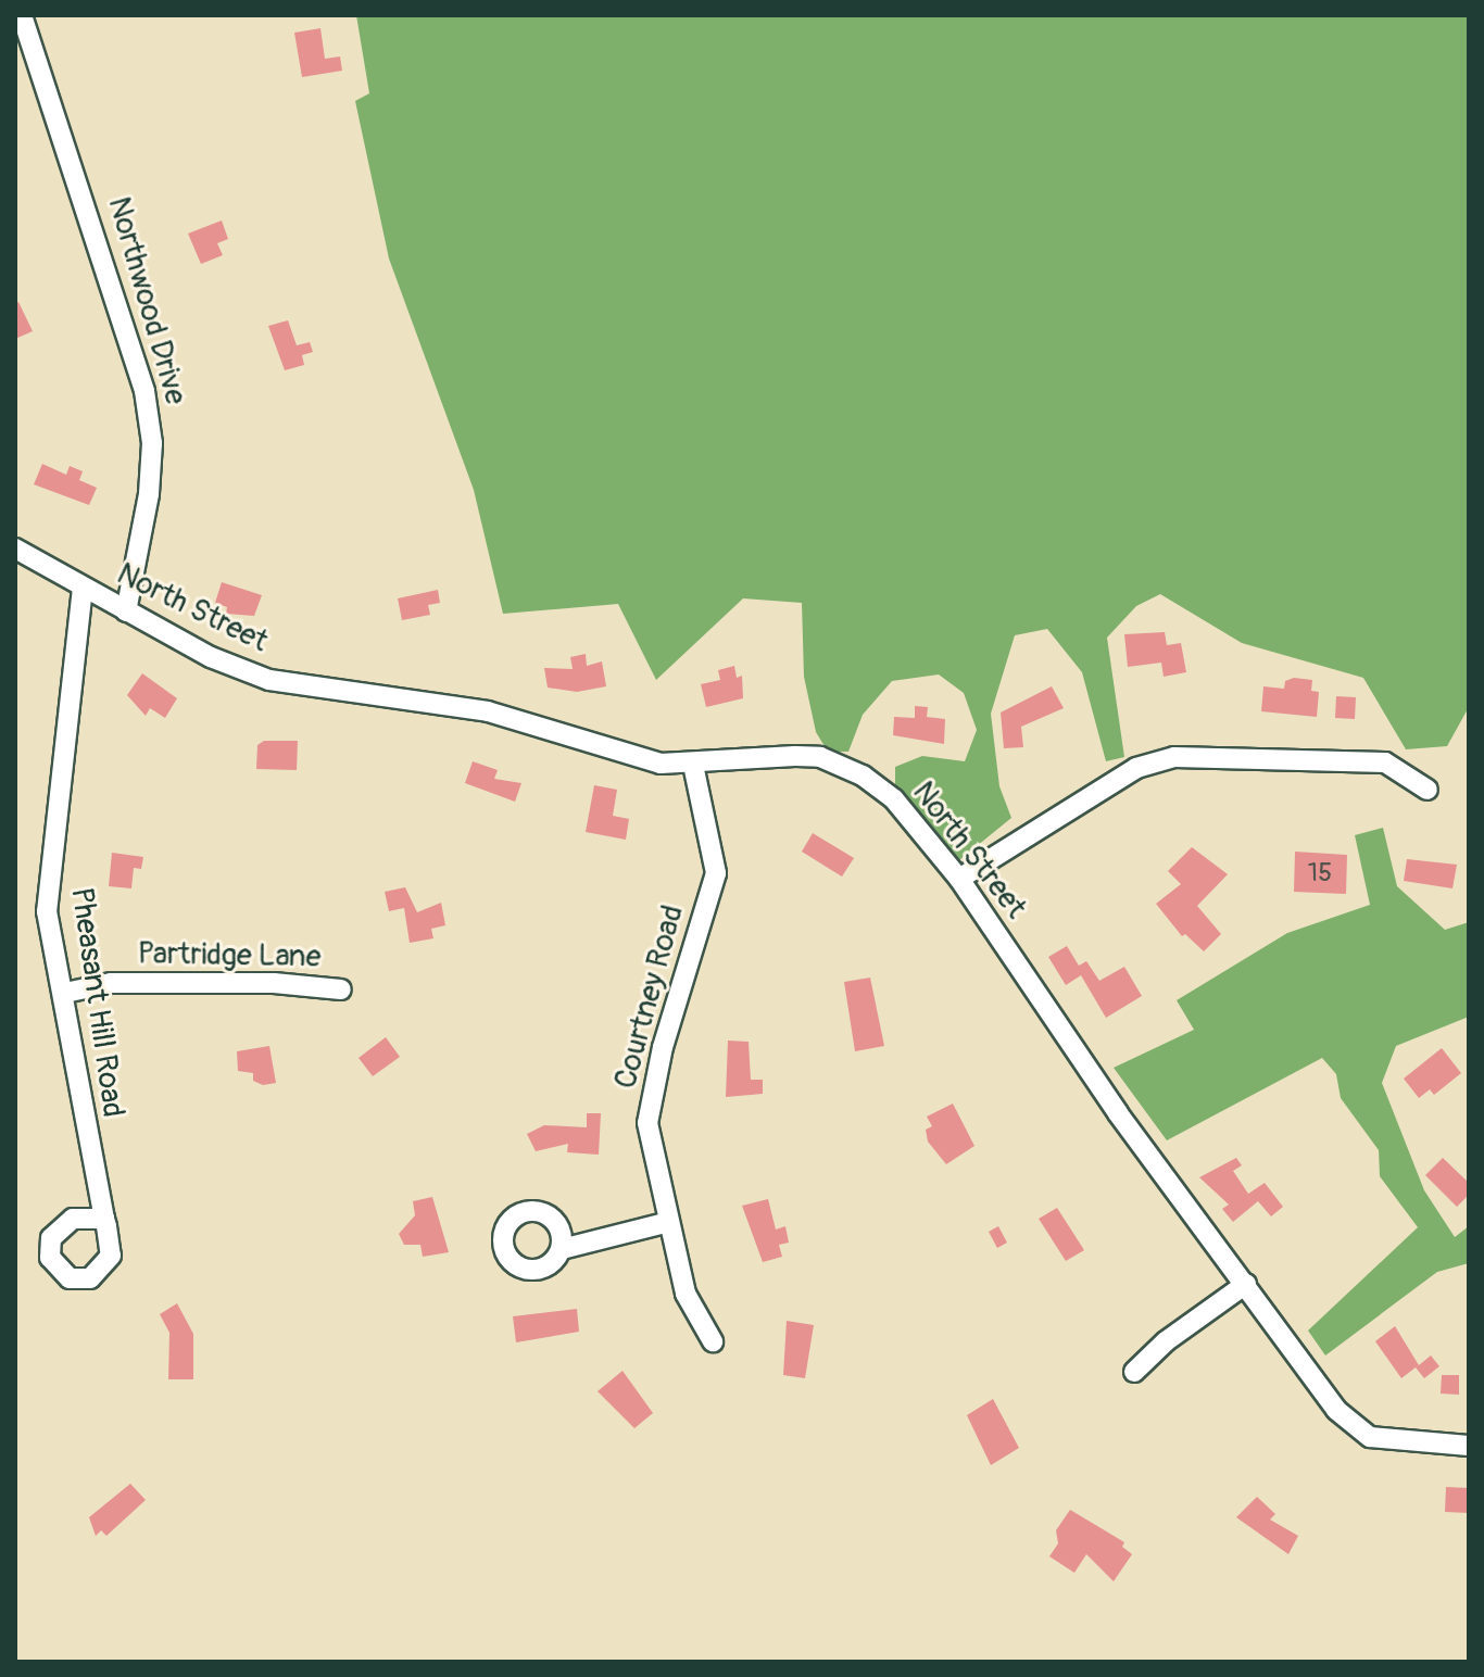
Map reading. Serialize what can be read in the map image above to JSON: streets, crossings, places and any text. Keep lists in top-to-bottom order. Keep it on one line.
{"streets":{"street":["Northwood Drive","North Street","Partridge Lane","Courtney Road","Pheasant Hill Road"]},"crossings":[["Northwood Drive","North Street"],["North Street","Courtney Road"],["North Street","Pheasant Hill Road"],["Partridge Lane","Pheasant Hill Road"]],"house_numbers":["15"]}
